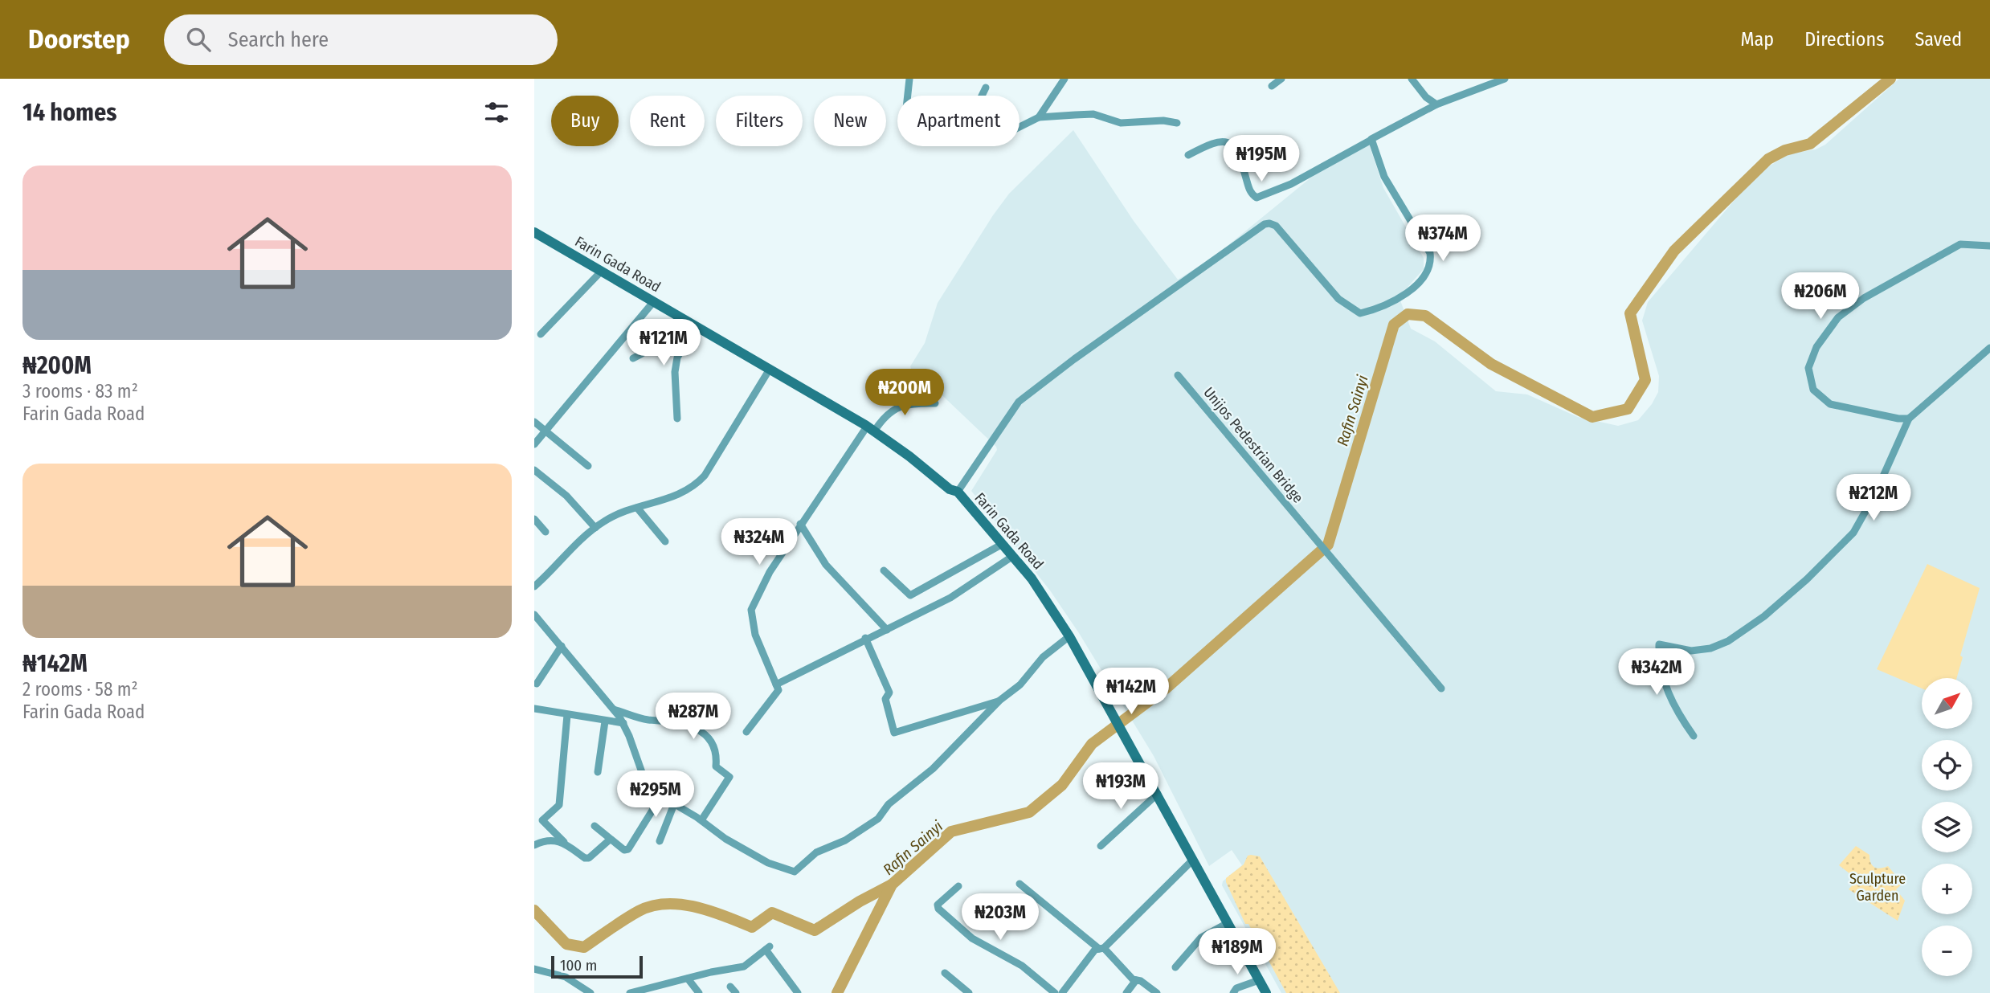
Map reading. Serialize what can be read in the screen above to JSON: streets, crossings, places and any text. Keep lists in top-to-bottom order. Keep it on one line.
{"streets":{"main road":["Farin Gada Road"],"street":["Unijos Pedestrian Bridge"]},"water":["Rafin Sainyi"],"parks":["Sculpture Garden"],"scale_bar":"100 m","north":"top right","page":{"header":"Doorstep","search":"Search here","nav":["Map","Directions","Saved"],"heading":"14 homes","chip":["Buy","Rent","Filters","New","Apartment"],"price":["₦195M","₦374M","₦206M","₦121M","₦200M","₦212M","₦324M","₦342M","₦142M","₦287M","₦193M","₦295M","₦203M","₦189M"],"list":[{"name":"₦200M","note":"3 rooms · 83 m² · Farin Gada Road"},{"name":"₦142M","note":"2 rooms · 58 m² · Farin Gada Road"}],"map_buttons":["+","−"],"scale":"100 m"}}
